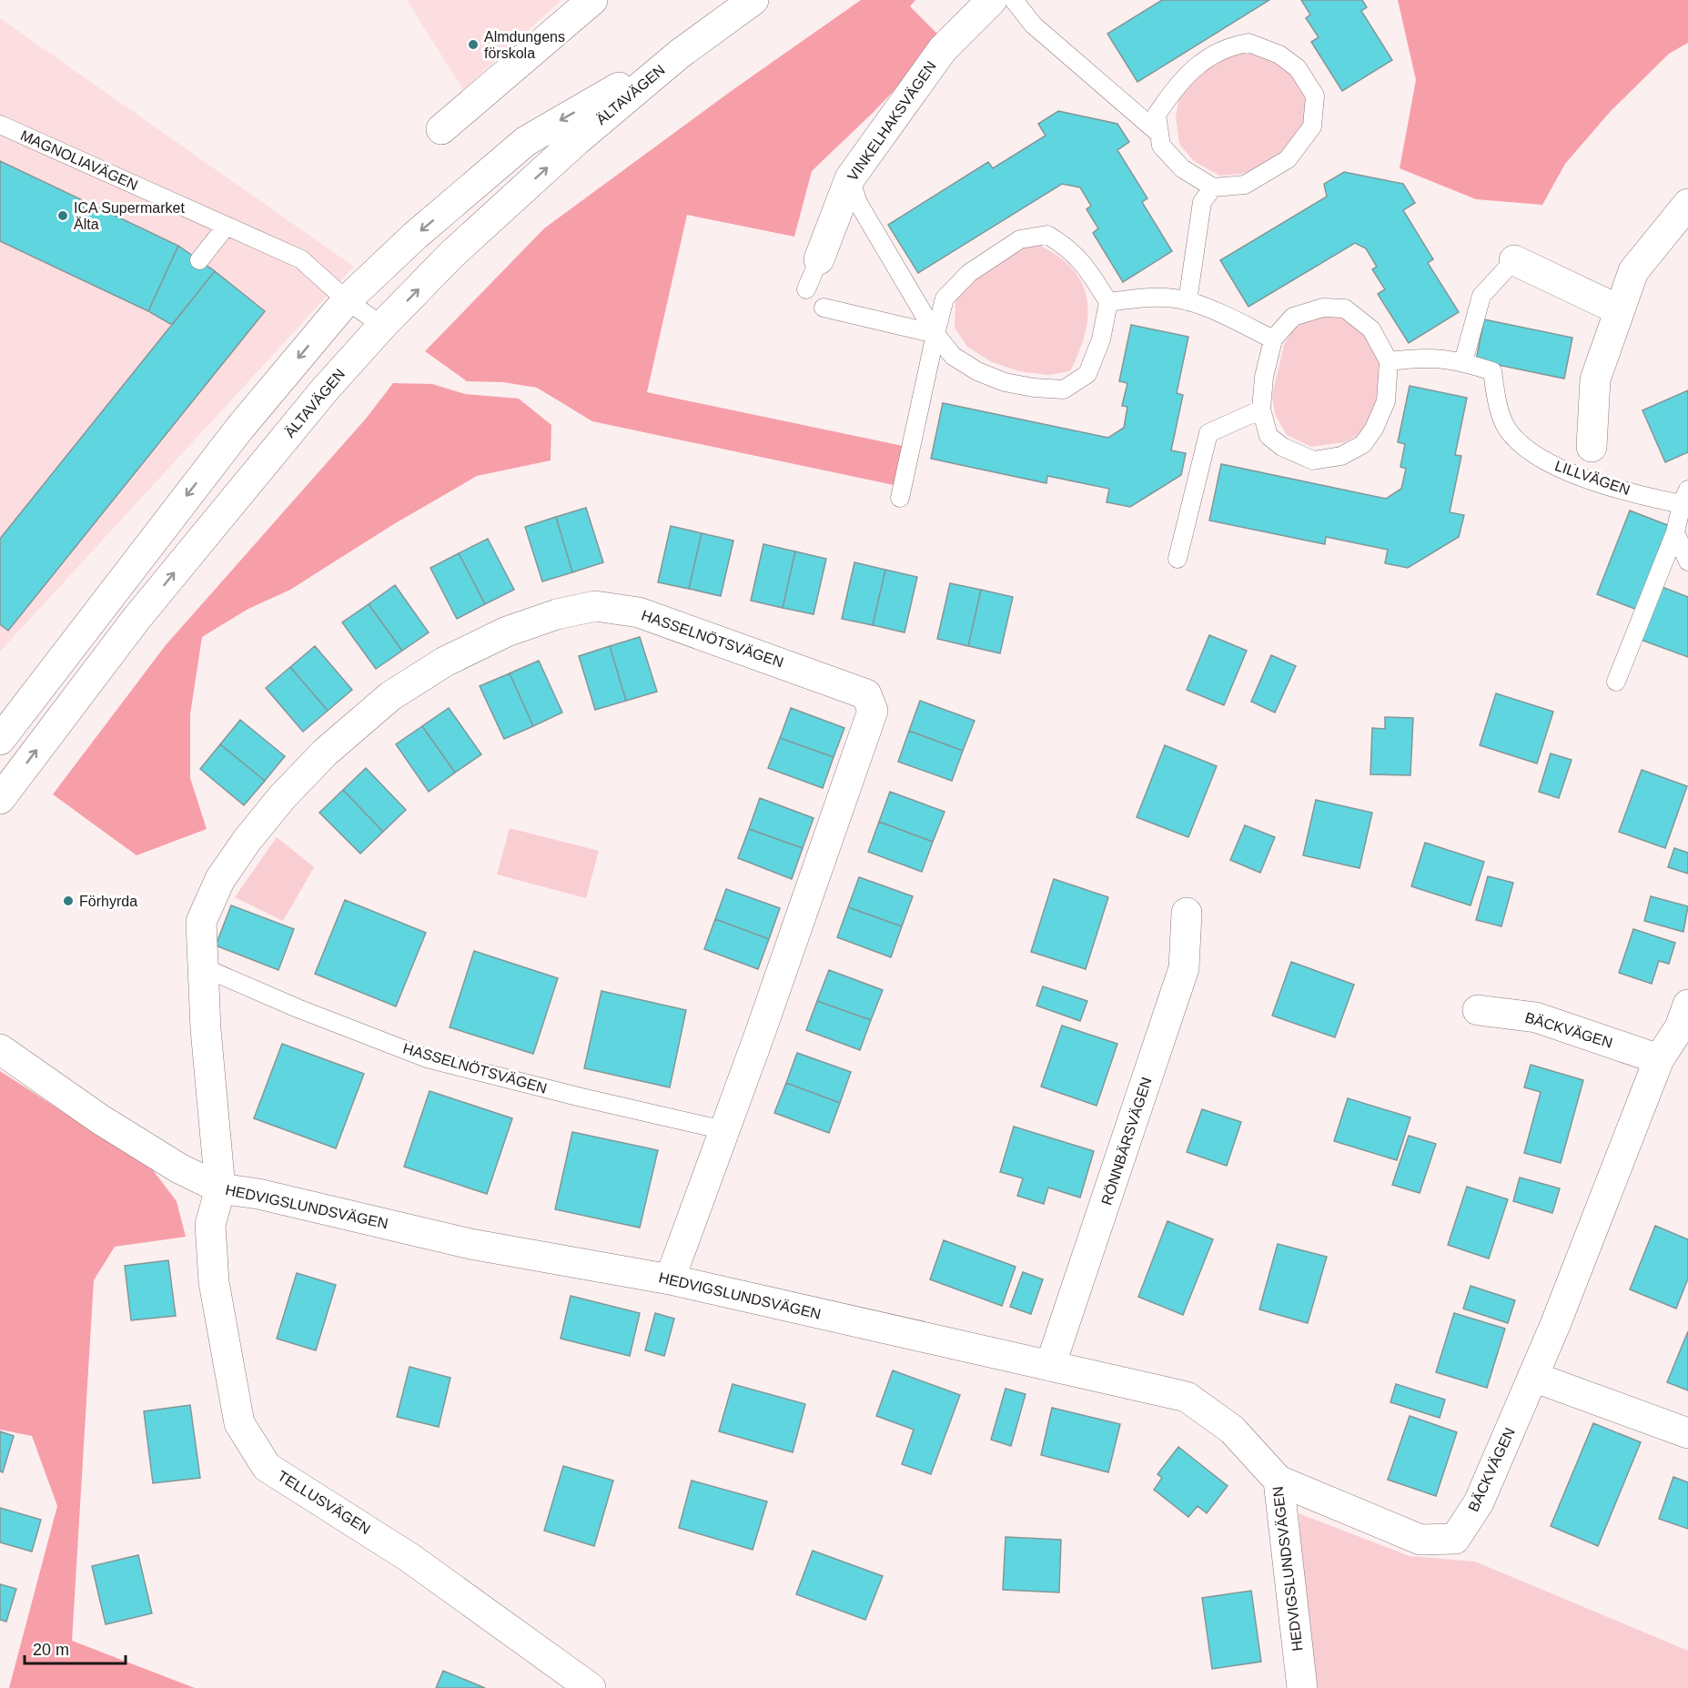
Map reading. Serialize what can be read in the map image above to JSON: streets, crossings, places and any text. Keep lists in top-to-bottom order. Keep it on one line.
{"streets":{"street":["ÄLTAVÄGEN","VINKELHAKSVÄGEN","LILLVÄGEN","HASSELNÖTSVÄGEN","BÄCKVÄGEN","RÖNNBÄRSVÄGEN","HEDVIGSLUNDSVÄGEN","TELLUSVÄGEN"],"lane":["MAGNOLIAVÄGEN"]},"crossings":[["ÄLTAVÄGEN","MAGNOLIAVÄGEN"],["HASSELNÖTSVÄGEN","HEDVIGSLUNDSVÄGEN"],["HASSELNÖTSVÄGEN","TELLUSVÄGEN"],["BÄCKVÄGEN","HEDVIGSLUNDSVÄGEN"],["RÖNNBÄRSVÄGEN","HEDVIGSLUNDSVÄGEN"],["HEDVIGSLUNDSVÄGEN","TELLUSVÄGEN"]],"places":["Almdungens förskola","ICA Supermarket Älta","Förhyrda"],"scale_bar":"20 m"}
